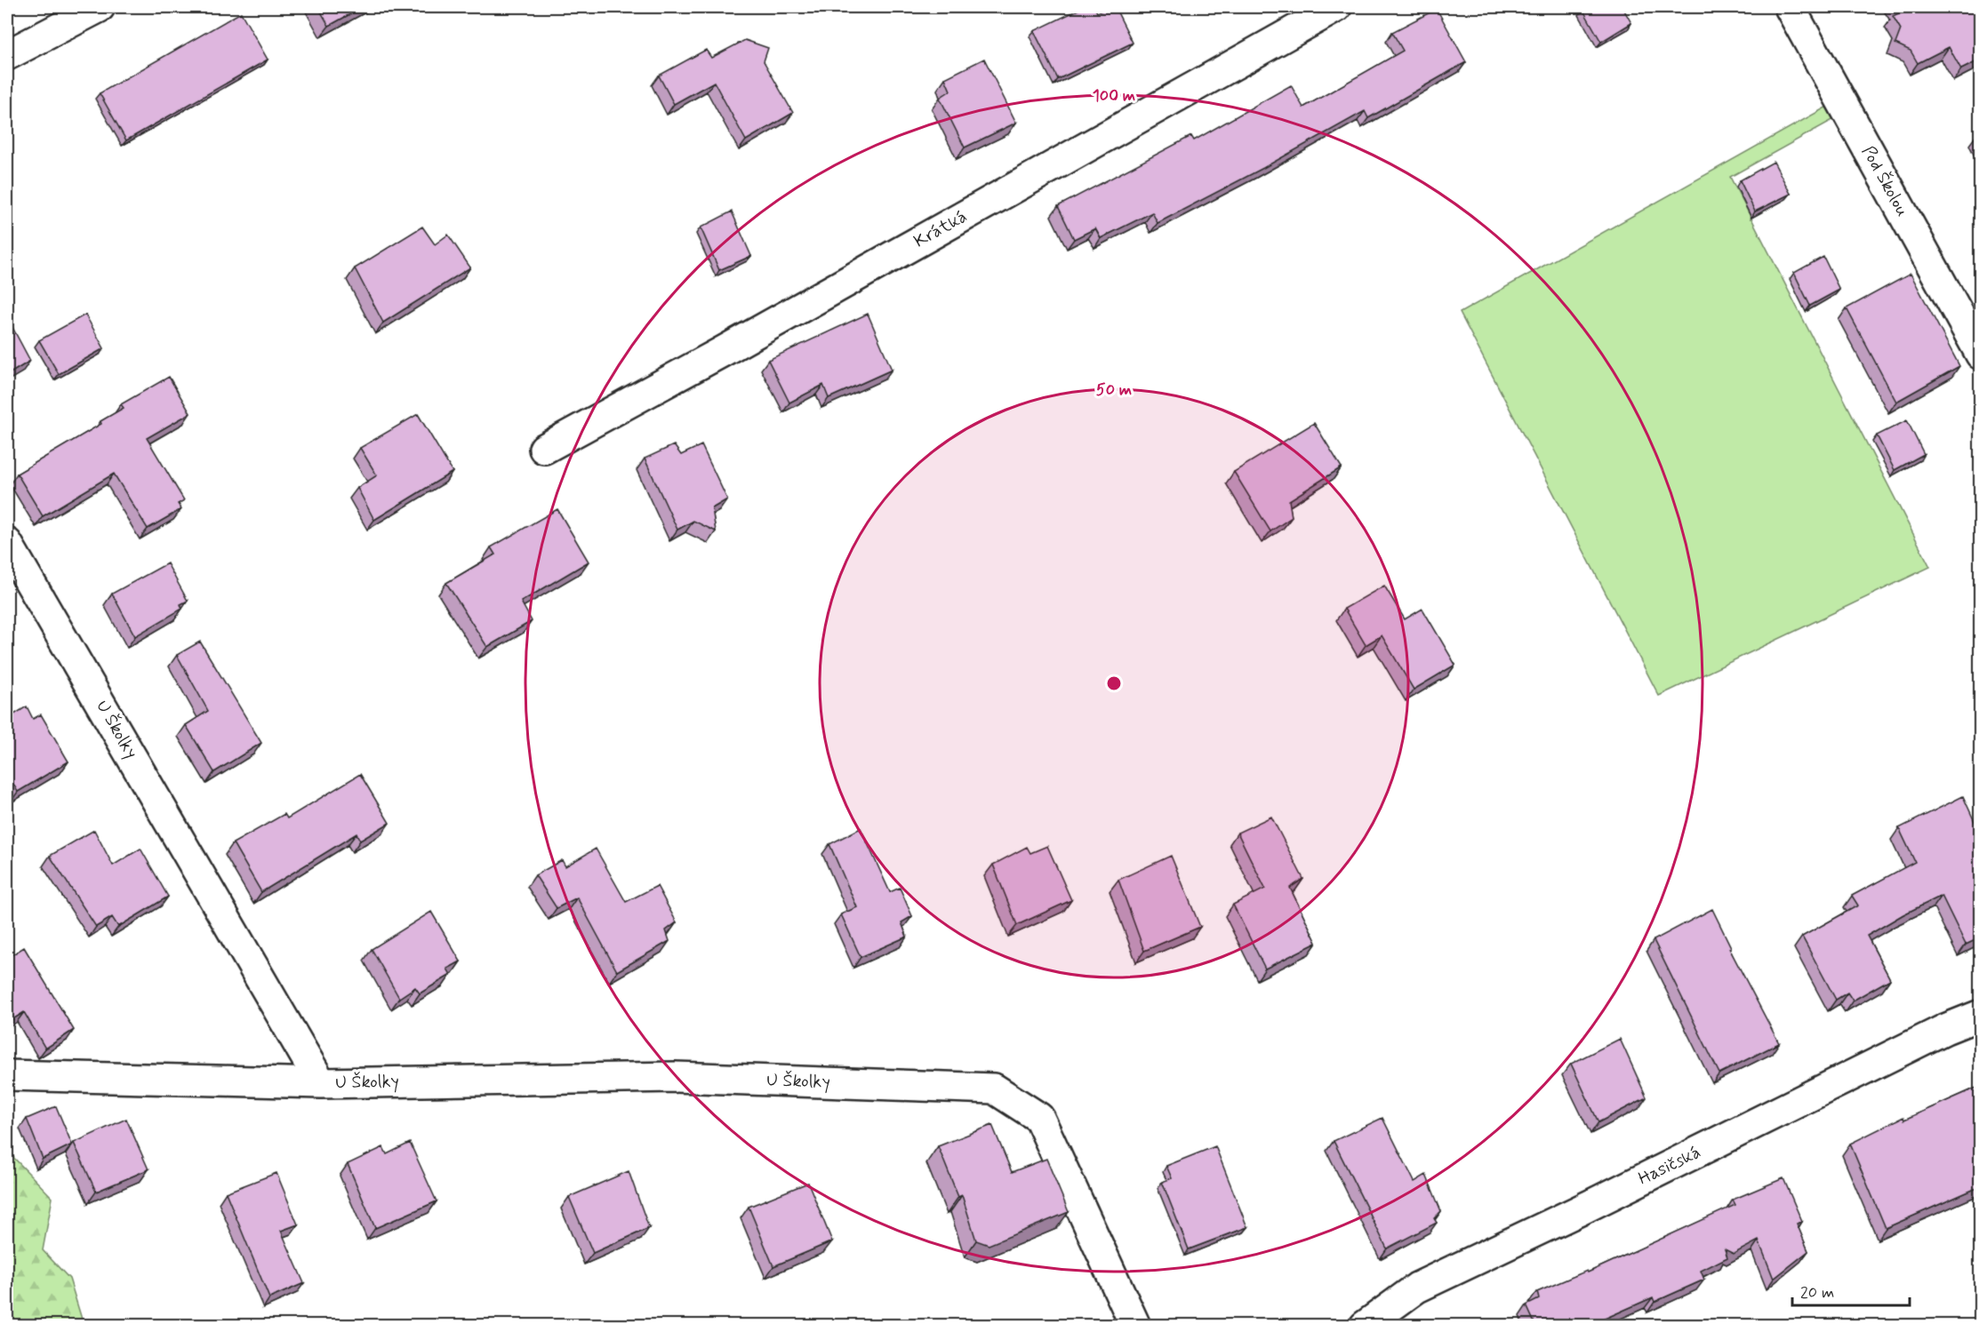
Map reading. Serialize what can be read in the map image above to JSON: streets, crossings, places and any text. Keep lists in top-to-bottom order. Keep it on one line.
{"streets":{"street":["Pod Školou","Krátká","U Školky","Hasičská"]},"scale_bar":"20 m","rings":["100 m","50 m"]}
